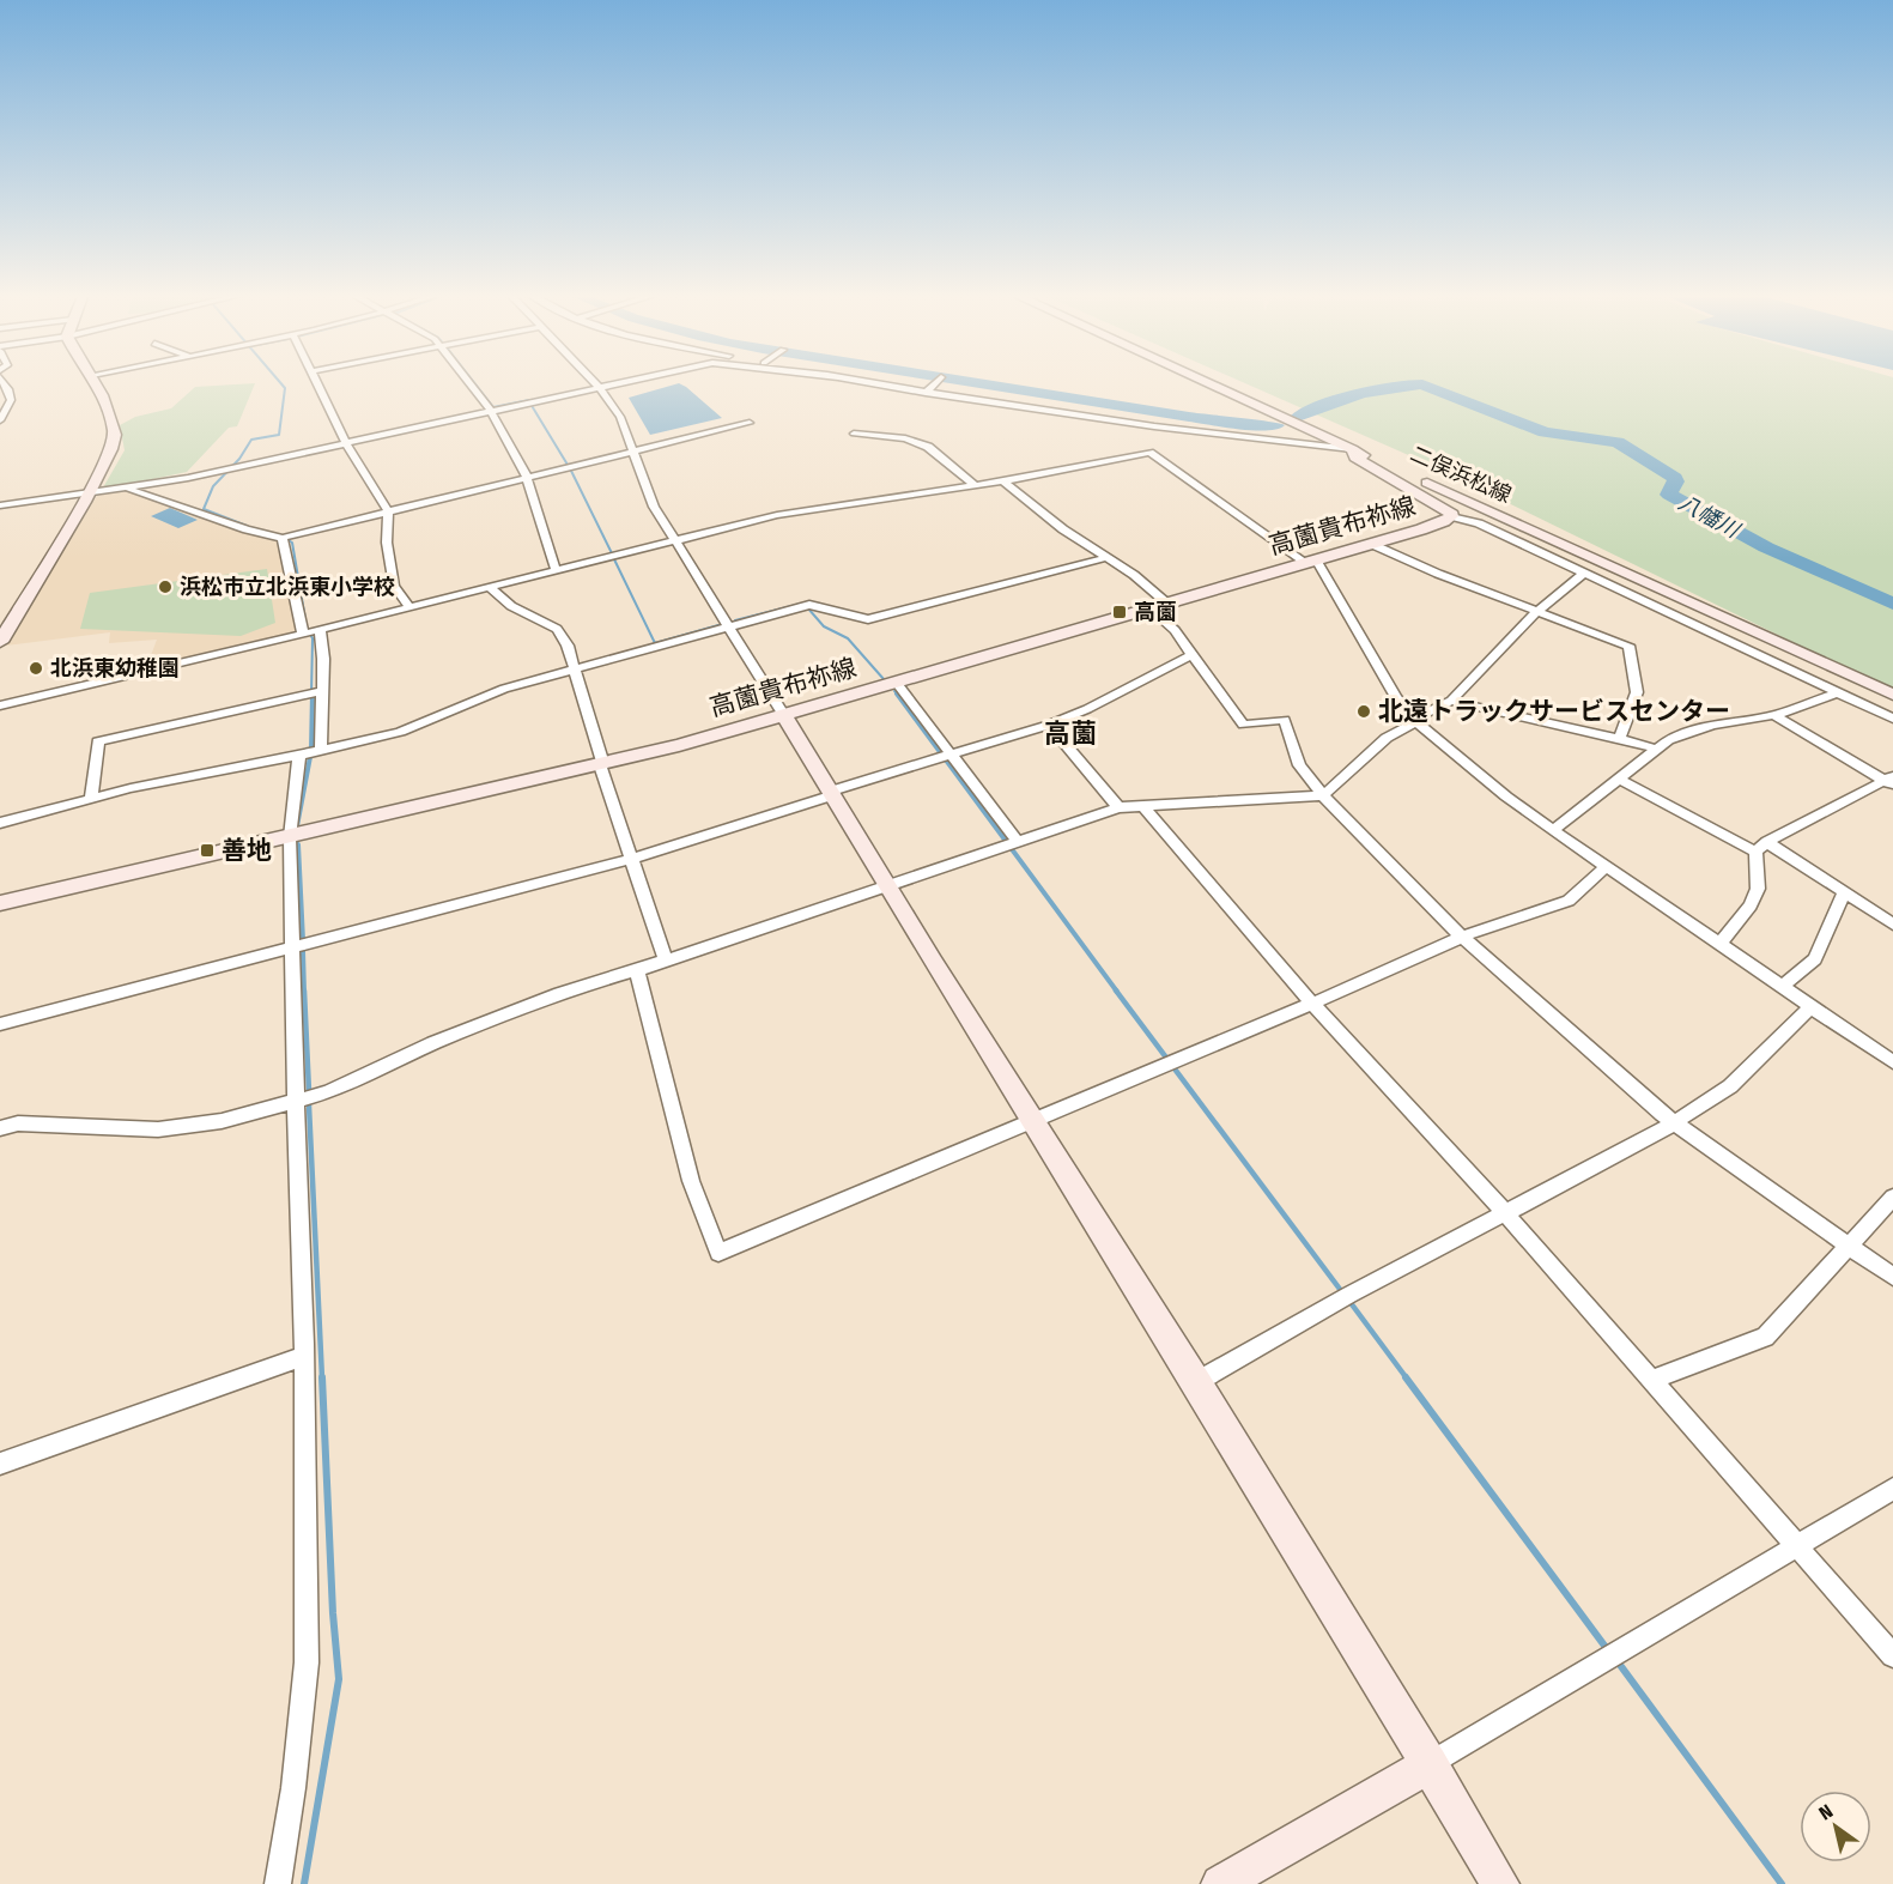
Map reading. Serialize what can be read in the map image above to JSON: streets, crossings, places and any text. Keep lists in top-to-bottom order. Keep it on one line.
{"streets":{"main road":["二俣浜松線","高薗貴布祢線"]},"crossings":[["二俣浜松線","高薗貴布祢線"]],"districts":["高薗"],"water":["八幡川"],"places":{"other":["浜松市立北浜東小学校","北浜東幼稚園","北遠トラックサービスセンター"],"transit":["高薗","善地"]},"north":"top left"}
